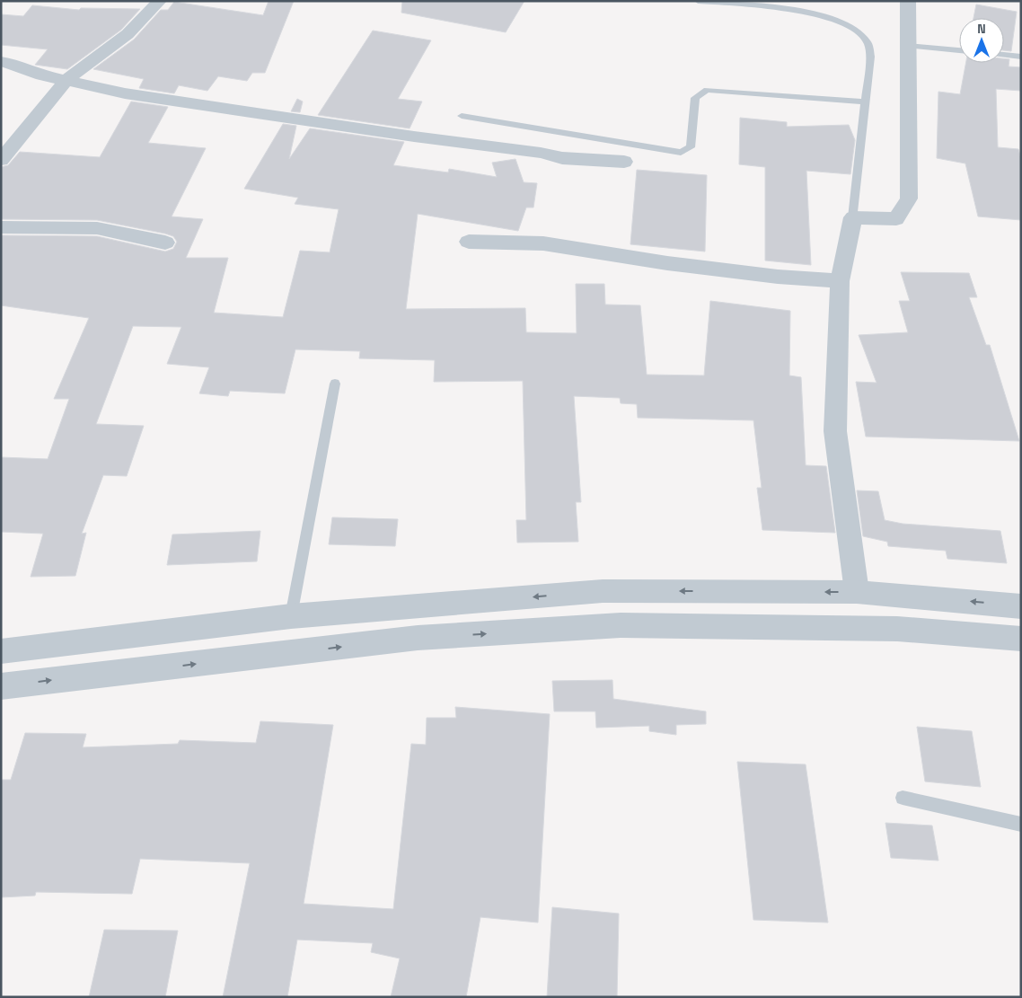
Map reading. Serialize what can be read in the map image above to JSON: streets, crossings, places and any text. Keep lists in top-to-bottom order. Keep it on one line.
{"north":"top"}
